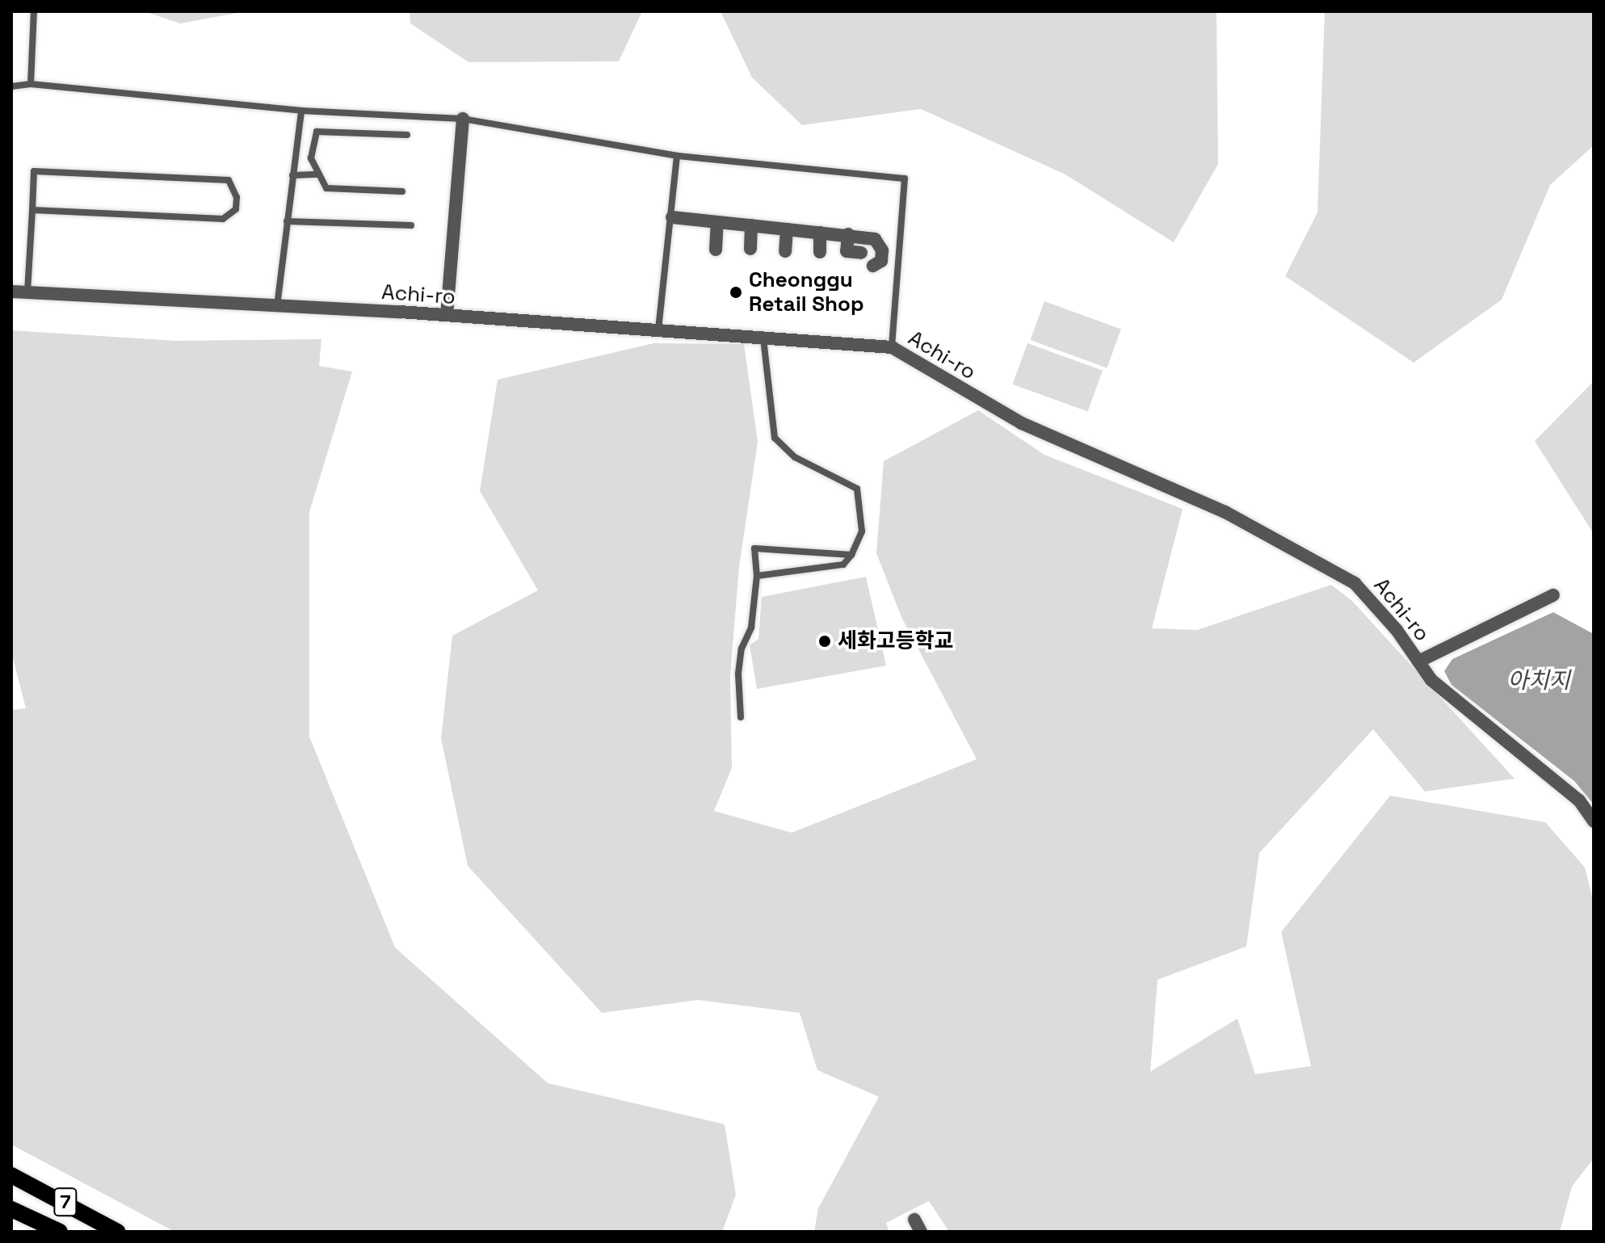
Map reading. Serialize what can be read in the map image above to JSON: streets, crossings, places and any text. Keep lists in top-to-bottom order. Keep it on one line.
{"streets":{"main road":["7"],"street":["Achi-ro"]},"water":["아치지"],"places":["Cheonggu Retail Shop","세화고등학교"]}
